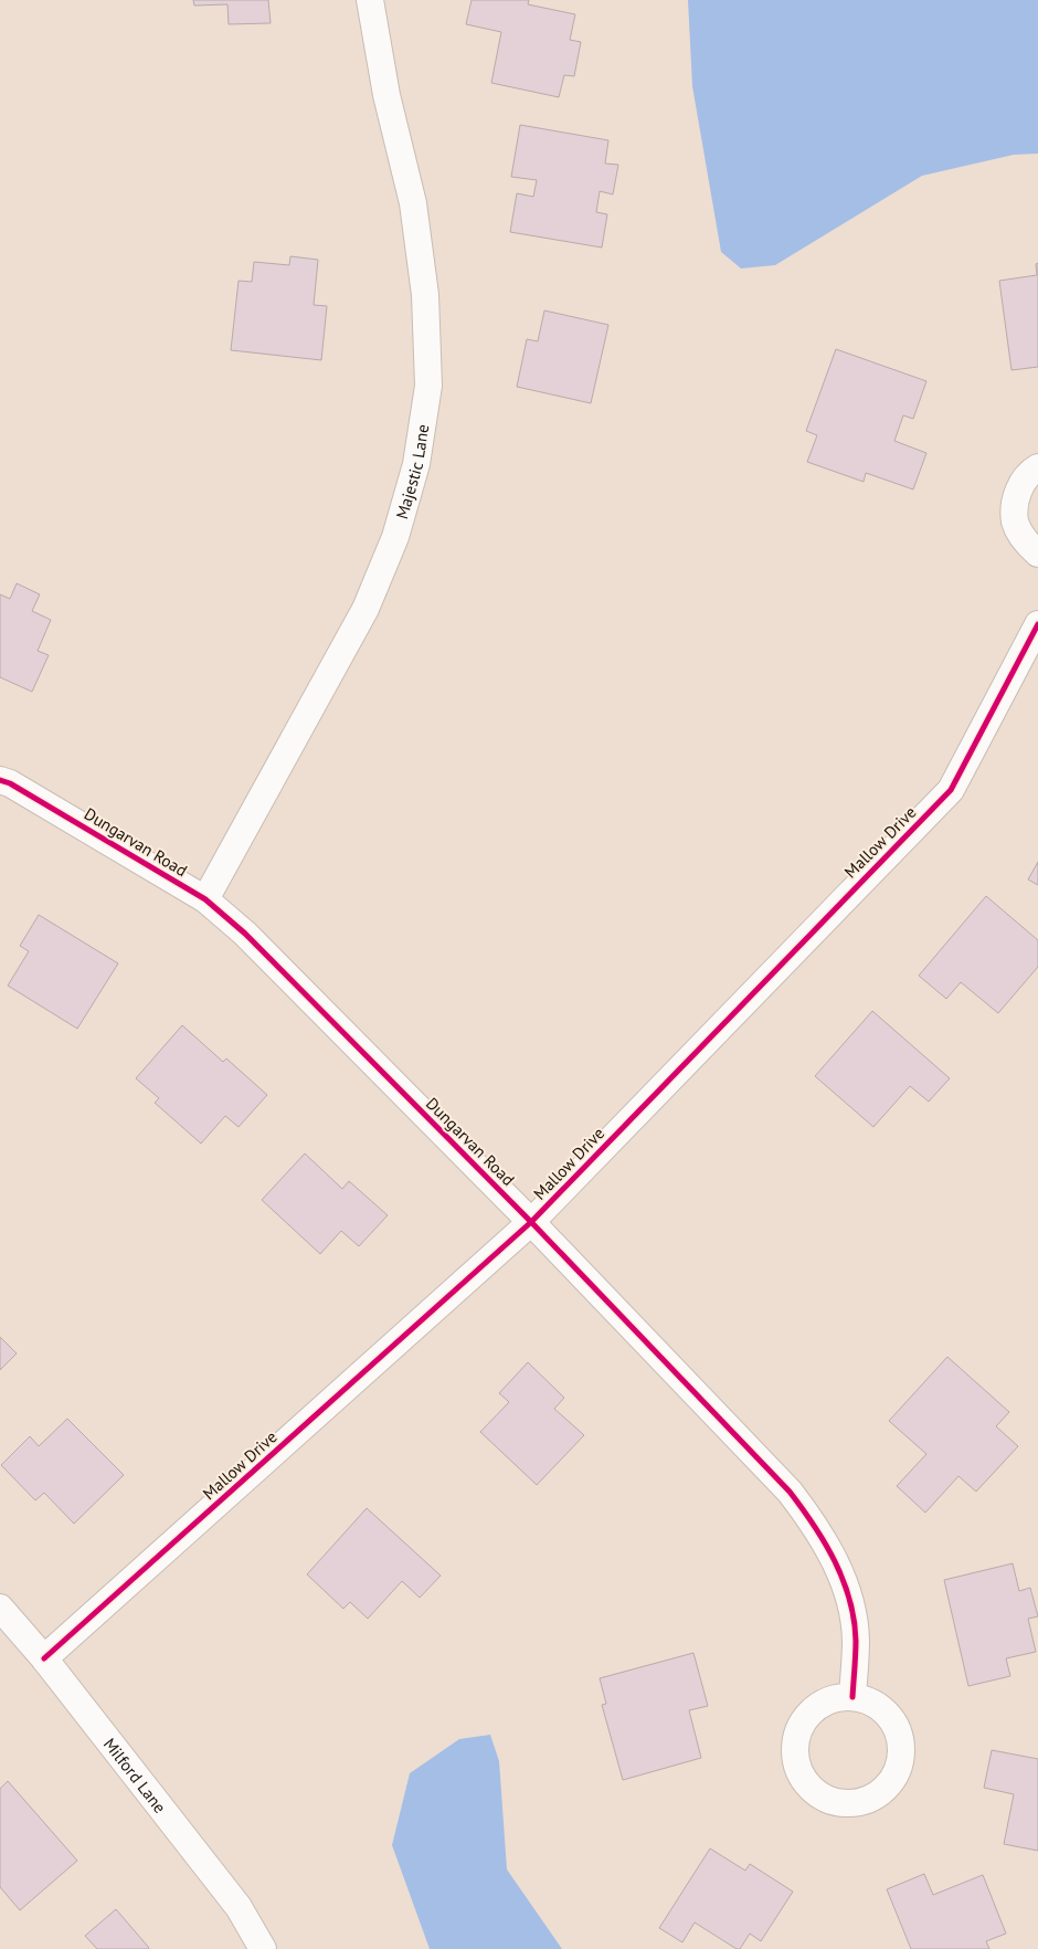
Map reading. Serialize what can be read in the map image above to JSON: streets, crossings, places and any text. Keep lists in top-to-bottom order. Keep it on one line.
{"streets":{"street":["Majestic Lane","Dungarvan Road","Mallow Drive","Milford Lane"]},"crossings":[["Majestic Lane","Dungarvan Road"],["Dungarvan Road","Mallow Drive"],["Mallow Drive","Milford Lane"]]}
